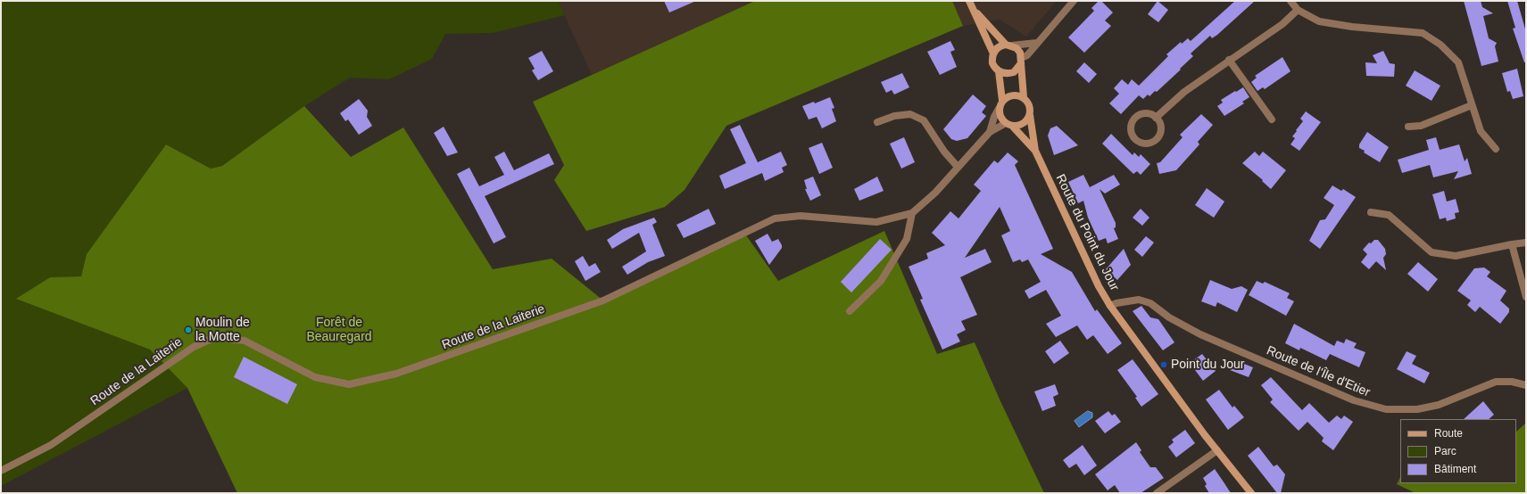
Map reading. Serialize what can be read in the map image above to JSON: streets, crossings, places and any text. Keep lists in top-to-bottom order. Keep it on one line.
{"streets":{"main road":["Route du Point du Jour"],"street":["Route de la Laiterie","Route de l'Île d'Etier"]},"crossings":[["Route du Point du Jour","Route de la Laiterie"],["Route du Point du Jour","Route de l'Île d'Etier"]],"parks":["Forêt de Beauregard"],"places":["Moulin de la Motte","Point du Jour"],"legend":["Route","Parc","Bâtiment"]}
